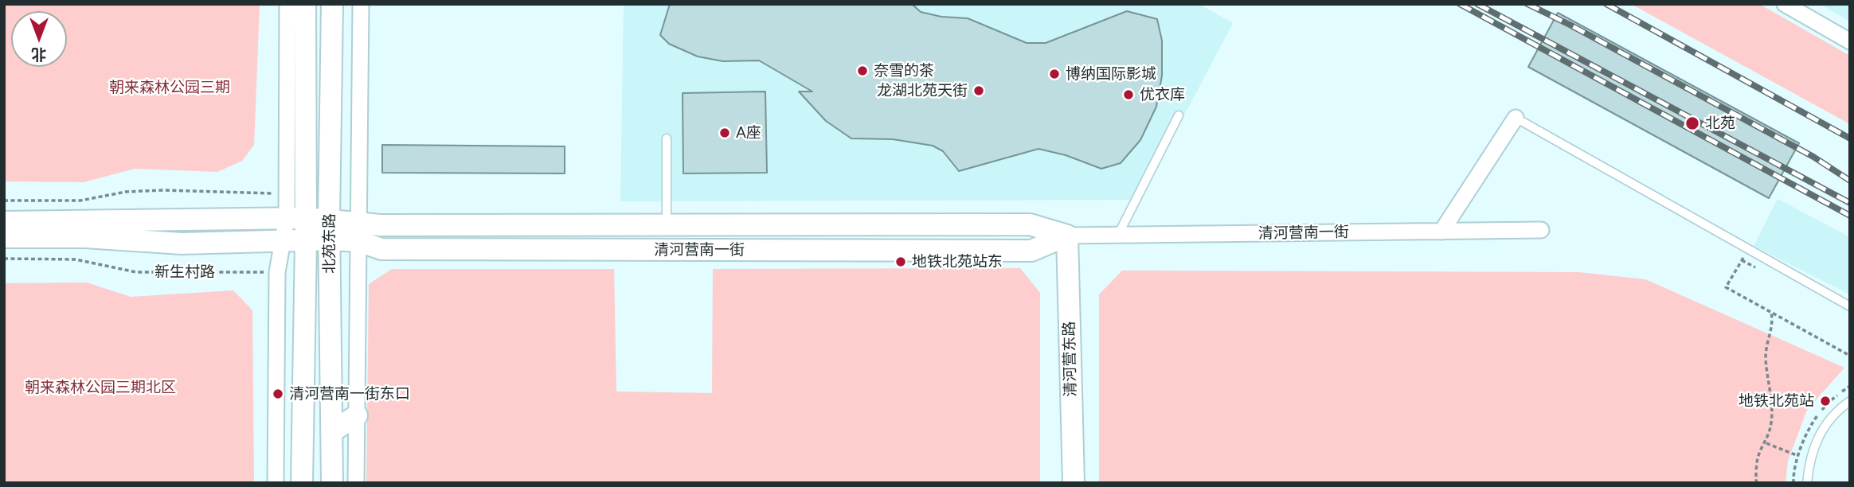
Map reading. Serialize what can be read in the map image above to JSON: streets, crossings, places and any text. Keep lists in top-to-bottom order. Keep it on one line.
{"streets":{"street":["清河营南一街","北苑东路","新生村路","清河营东路"]},"crossings":[["清河营南一街","北苑东路"],["清河营南一街","新生村路"],["清河营南一街","清河营东路"],["北苑东路","新生村路"]],"parks":["朝来森林公园三期","朝来森林公园三期北区"],"places":["奈雪的茶","博纳国际影城","龙湖北苑天街","优衣库","北苑","A座","地铁北苑站东","清河营南一街东口","地铁北苑站"],"north":"bottom"}
